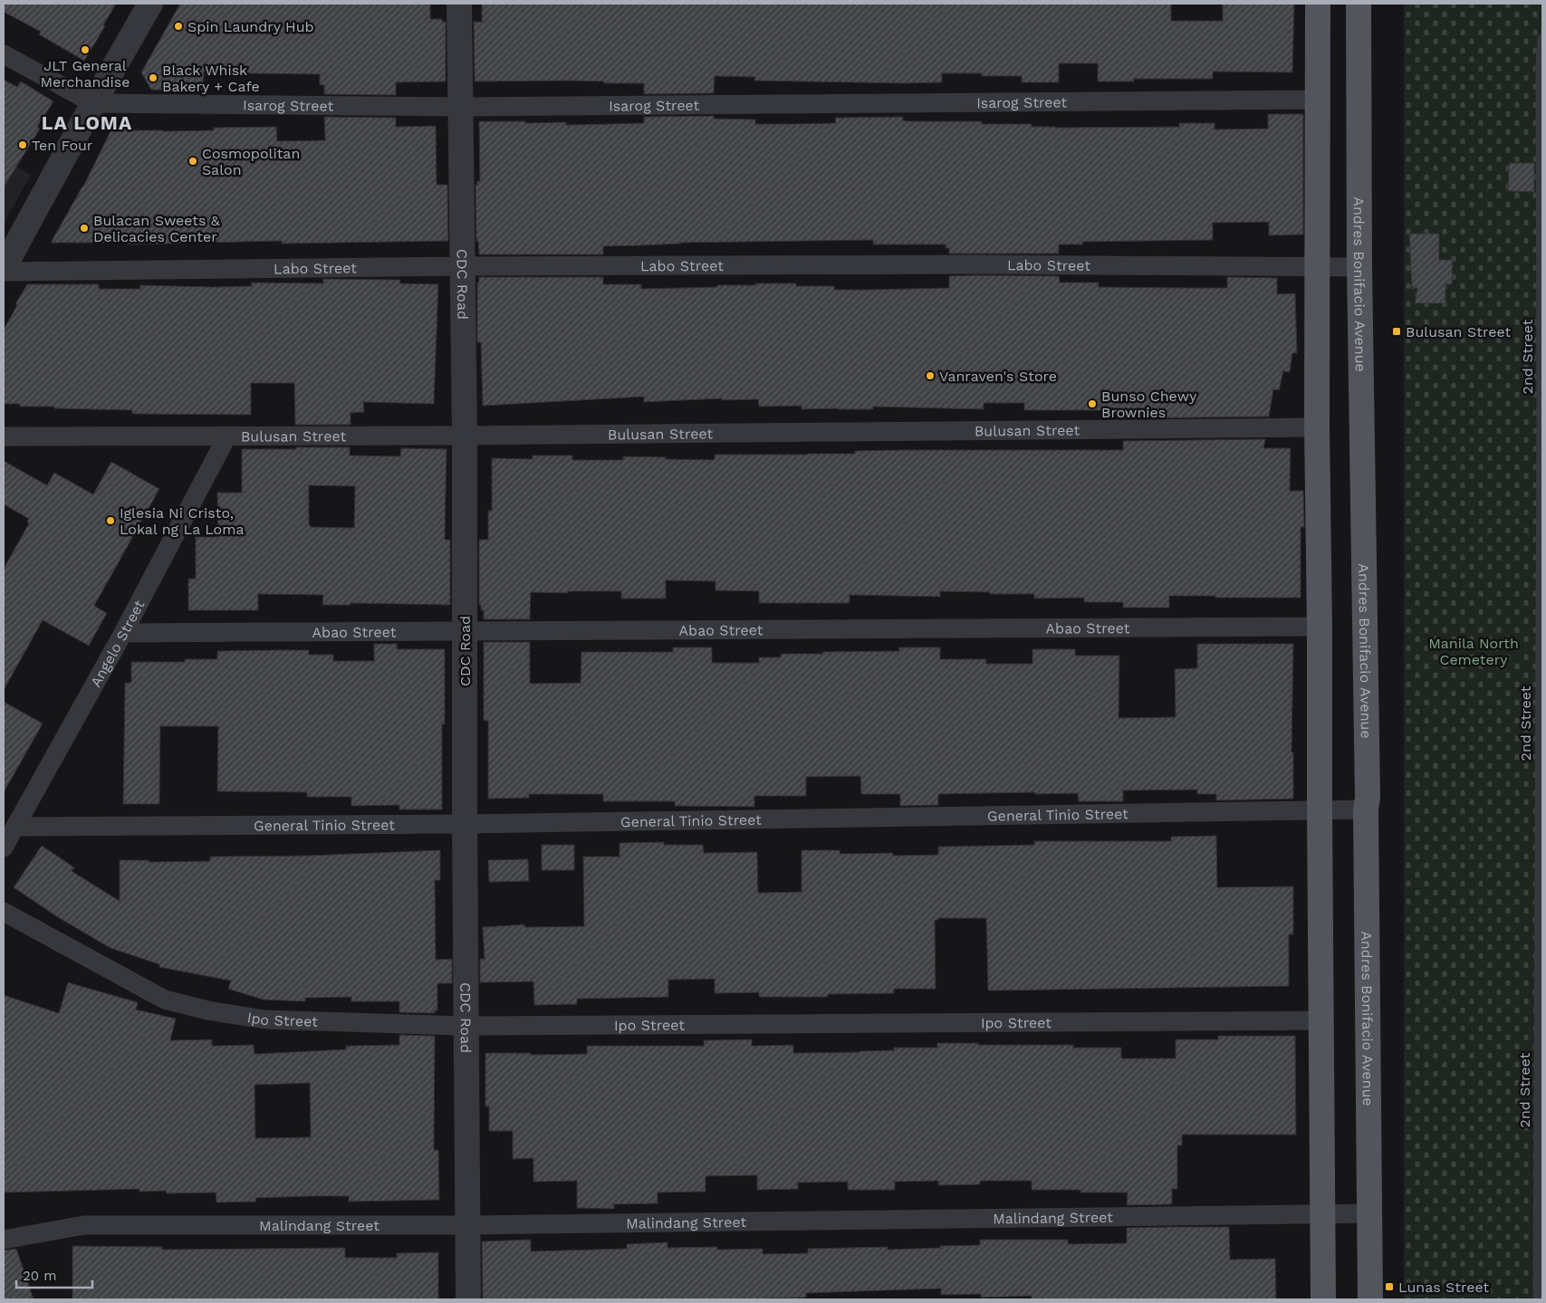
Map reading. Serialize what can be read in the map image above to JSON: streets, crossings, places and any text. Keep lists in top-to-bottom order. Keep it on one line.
{"streets":{"main road":["Andres Bonifacio Avenue"],"street":["Isarog Street","Labo Street","CDC Road","Bulusan Street","Abao Street","Angelo Street","General Tinio Street","Ipo Street","Malindang Street"],"lane":["2nd Street"]},"crossings":[["Isarog Street","CDC Road"],["Labo Street","CDC Road"],["Labo Street","Andres Bonifacio Avenue"],["CDC Road","Bulusan Street"],["CDC Road","Abao Street"],["CDC Road","General Tinio Street"],["CDC Road","Ipo Street"],["CDC Road","Malindang Street"],["Andres Bonifacio Avenue","General Tinio Street"],["Andres Bonifacio Avenue","Malindang Street"],["Bulusan Street","Angelo Street"],["Abao Street","Angelo Street"],["Angelo Street","General Tinio Street"]],"districts":["LA LOMA"],"parks":["Manila North Cemetery"],"places":{"other":["Spin Laundry Hub","JLT General Merchandise","Black Whisk Bakery + Cafe","Ten Four","Cosmopolitan Salon","Bulacan Sweets & Delicacies Center","Vanraven's Store","Bunso Chewy Brownies","Iglesia Ni Cristo, Lokal ng La Loma"],"transit":["Bulusan Street","Lunas Street"]},"scale_bar":"20 m"}
